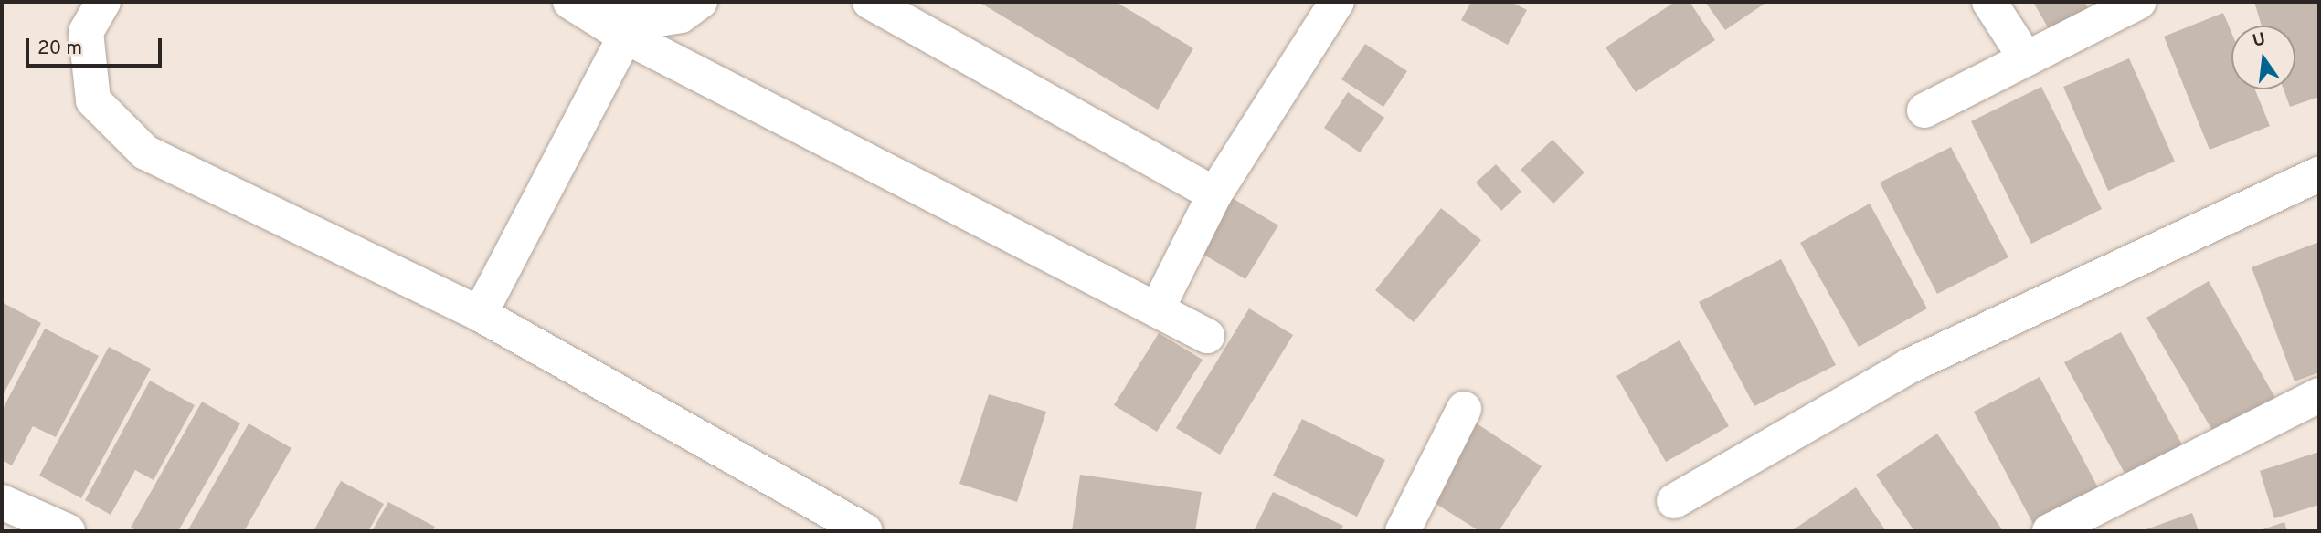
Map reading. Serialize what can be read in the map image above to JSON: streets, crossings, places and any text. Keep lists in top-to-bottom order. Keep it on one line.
{"scale_bar":"20 m","north":"top"}
